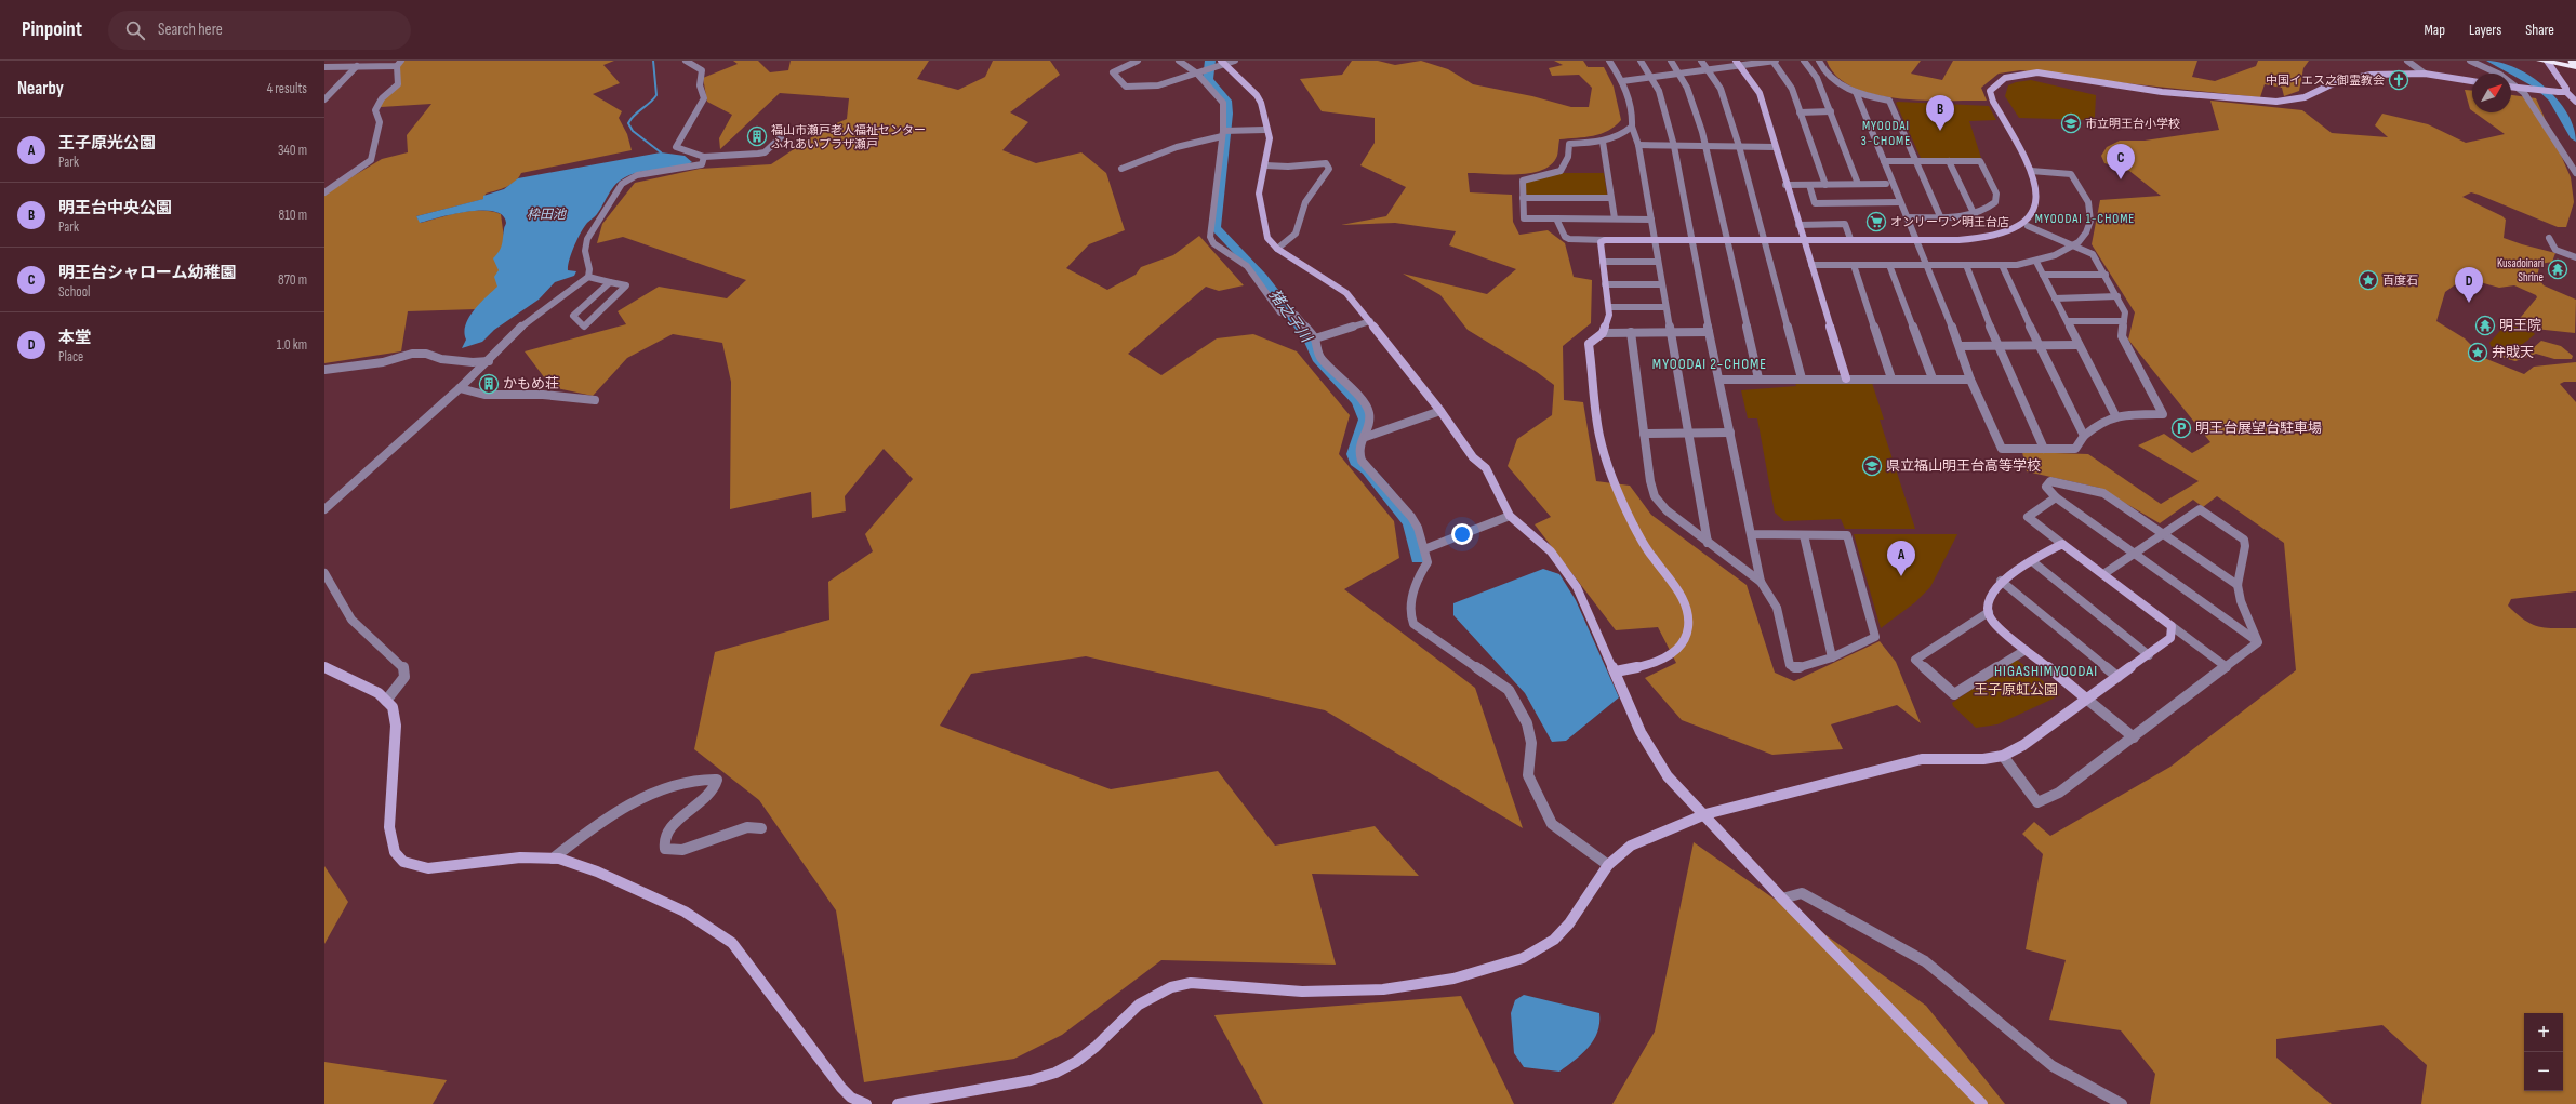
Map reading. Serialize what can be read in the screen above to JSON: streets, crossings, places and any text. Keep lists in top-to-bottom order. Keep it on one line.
{"districts":["MYOODAI 3-CHOME","MYOODAI 1-CHOME","MYOODAI 2-CHOME","HIGASHIMYOODAI"],"water":["枠田池","猪之子川"],"parks":["王子原虹公園"],"places":{"church":["中国イエス之御霊教会"],"school or university":["市立明王台小学校","県立福山明王台高等学校"],"building":["福山市瀬戸老人福祉センター ふれあいプラザ瀬戸","かもめ荘"],"supermarket":["オンリーワン明王台店"],"temple":["Kusadoinari Shrine","明王院"],"place":["百度石","弁戝天"],"parking":["明王台展望台駐車場"]},"north":"top right","page":{"header":"Pinpoint","search":"Search here","nav":["Map","Layers","Share"],"heading":["Nearby","4 results"],"pins":["B","C","D","A"],"list":[{"mark":"A","name":"王子原光公園","note":"Park","value":"340 m"},{"mark":"B","name":"明王台中央公園","note":"Park","value":"810 m"},{"mark":"C","name":"明王台シャローム幼稚園","note":"School","value":"870 m"},{"mark":"D","name":"本堂","note":"Place","value":"1.0 km"}],"map_buttons":["+","−"]}}
